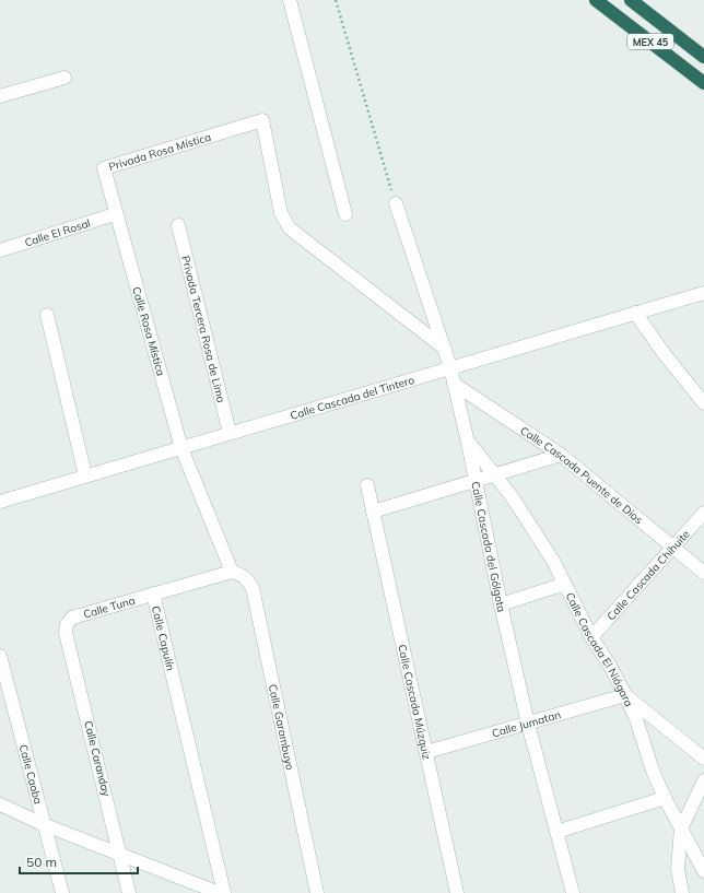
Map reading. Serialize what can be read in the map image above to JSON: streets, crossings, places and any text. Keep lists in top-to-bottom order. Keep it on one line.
{"streets":{"highway":["MEX 45"],"street":["Privada Rosa Mística","Calle El Rosal","Privada Tercera Rosa de Lima","Calle Rosa Mística","Calle Cascada del Tintero","Calle Cascada Puente de Dios","Calle Cascada del Gólgota","Calle Cascada Chihuite","Calle Tuna","Calle Capulín","Calle Cascada El Niágara","Calle Cascada Múzquiz","Calle Jumatan","Calle Garambuyo","Calle Caranday","Calle Caoba"]},"crossings":[["Privada Rosa Mística","Calle El Rosal"],["Privada Rosa Mística","Calle Rosa Mística"],["Privada Rosa Mística","Calle Cascada del Gólgota"],["Calle El Rosal","Calle Rosa Mística"],["Privada Tercera Rosa de Lima","Calle Cascada del Tintero"],["Calle Rosa Mística","Calle Cascada del Tintero"],["Calle Cascada del Tintero","Calle Cascada del Gólgota"],["Calle Cascada Puente de Dios","Calle Cascada del Gólgota"],["Calle Cascada Puente de Dios","Calle Cascada Chihuite"],["Calle Cascada del Gólgota","Calle Cascada El Niágara"],["Calle Cascada del Gólgota","Calle Jumatan"],["Calle Cascada Chihuite","Calle Cascada El Niágara"],["Calle Tuna","Calle Capulín"],["Calle Tuna","Calle Caranday"],["Calle Capulín","Calle Garambuyo"],["Calle Cascada El Niágara","Calle Jumatan"],["Calle Cascada Múzquiz","Calle Jumatan"]],"scale_bar":"50 m"}
